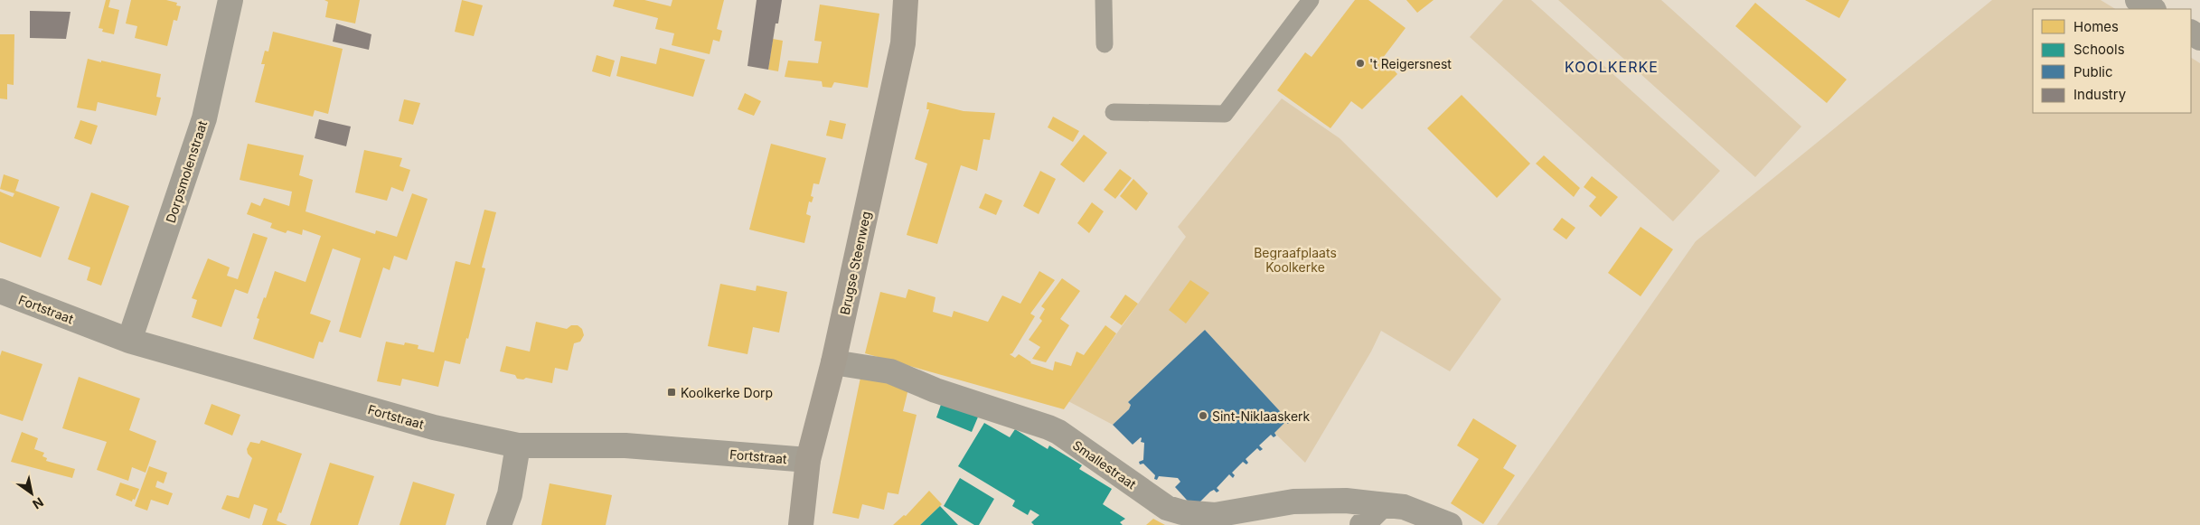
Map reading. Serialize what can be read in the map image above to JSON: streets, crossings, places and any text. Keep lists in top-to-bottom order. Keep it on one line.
{"streets":{"main road":["Brugse Steenweg"],"street":["Dorpsmolenstraat","Fortstraat","Smallestraat"]},"crossings":[["Dorpsmolenstraat","Fortstraat"],["Brugse Steenweg","Fortstraat"],["Brugse Steenweg","Smallestraat"]],"districts":["KOOLKERKE"],"parks":["Begraafplaats Koolkerke"],"places":{"other":["'t Reigersnest","Sint-Niklaaskerk"],"transit":["Koolkerke Dorp"]},"legend":["Homes","Schools","Public","Industry"],"north":"bottom right"}
